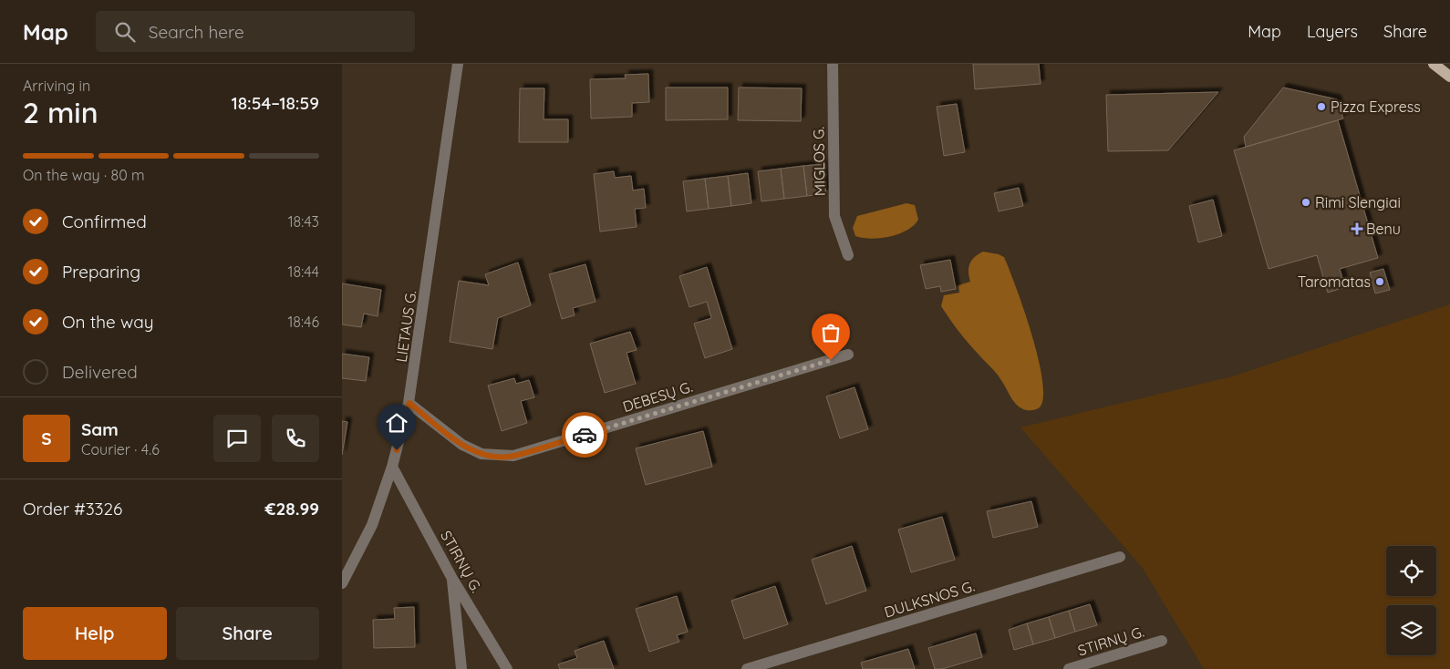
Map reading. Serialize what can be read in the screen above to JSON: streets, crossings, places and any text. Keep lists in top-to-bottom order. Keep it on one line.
{"streets":{"street":["MIGLOS G.","LIETAUS G.","DEBESŲ G.","STIRNŲ G.","DULKSNOS G."]},"crossings":[["LIETAUS G.","DEBESŲ G."],["LIETAUS G.","STIRNŲ G."]],"places":{"other":["Pizza Express","Rimi Slengiai","Taromatas"],"health":["Benu"]},"page":{"header":"Map","search":"Search here","nav":["Map","Layers","Share"],"heading":["2 min","Arriving in","18:54–18:59"],"panel":["Sam","Courier · 4.6","Order #3326","€28.99"],"bar":"On the way · 80 m","list":[["Confirmed","18:43"],["Preparing","18:44"],["On the way","18:46"],"Delivered"],"round":"S","buttons":["Help","Share"]}}
